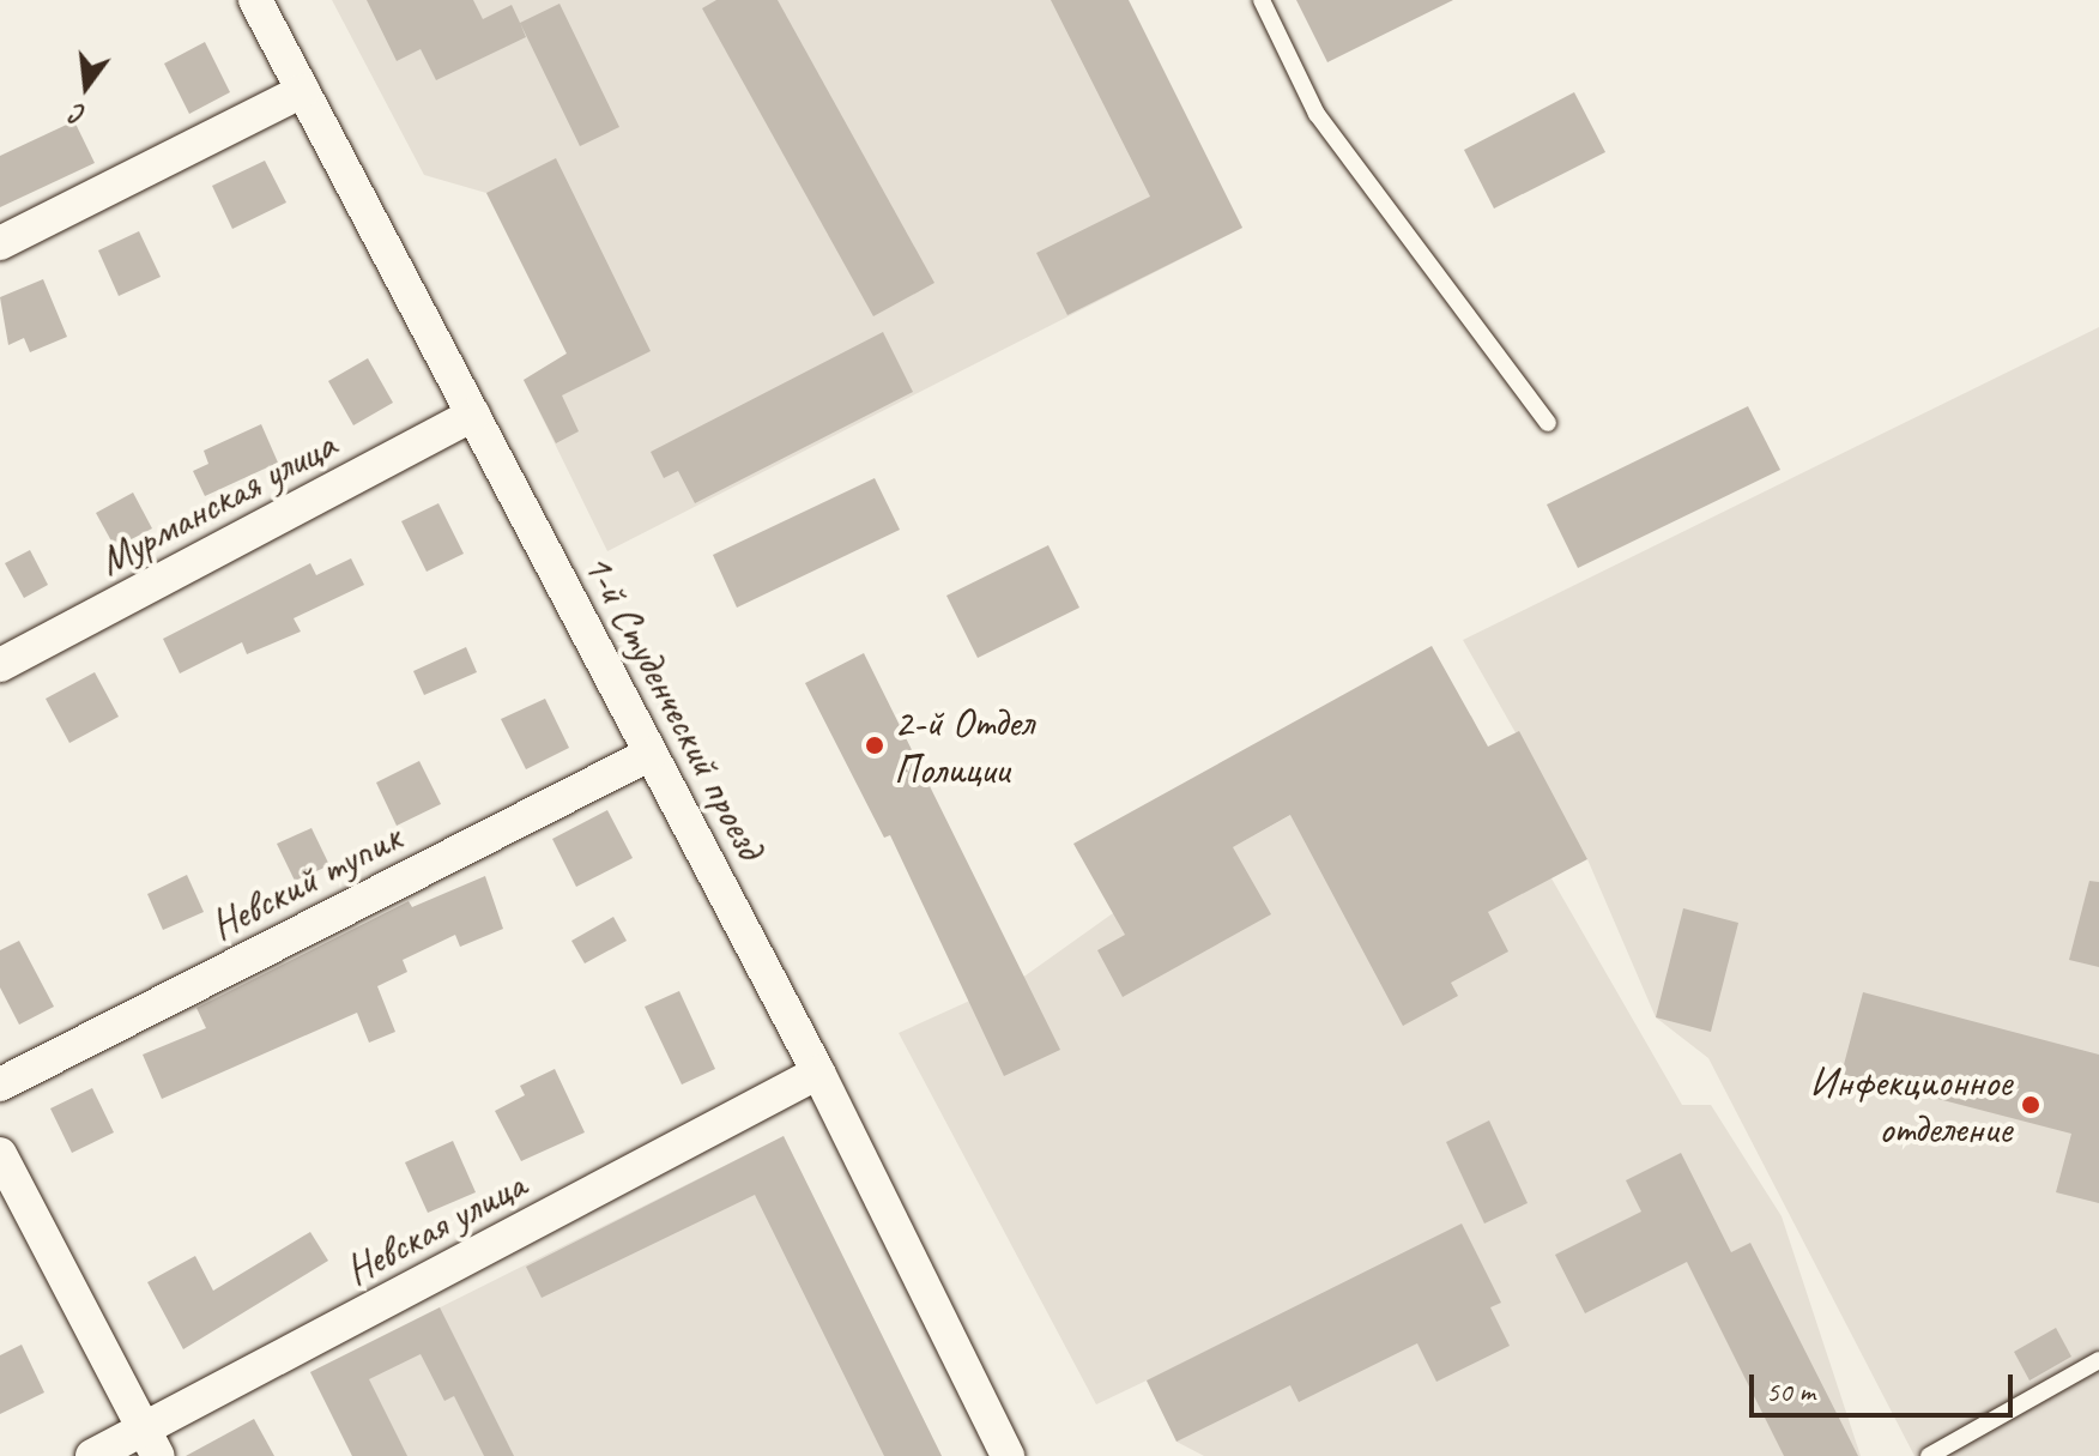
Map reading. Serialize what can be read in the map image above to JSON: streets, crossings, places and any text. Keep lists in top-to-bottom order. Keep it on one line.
{"streets":{"street":["Мурманская улица","1-й Студенческий проезд","Невский тупик","Невская улица"]},"crossings":[["Мурманская улица","1-й Студенческий проезд"],["1-й Студенческий проезд","Невский тупик"],["1-й Студенческий проезд","Невская улица"]],"places":["2-й Отдел Полиции","Инфекционное отделение"],"scale_bar":"50 m","north":"bottom"}
